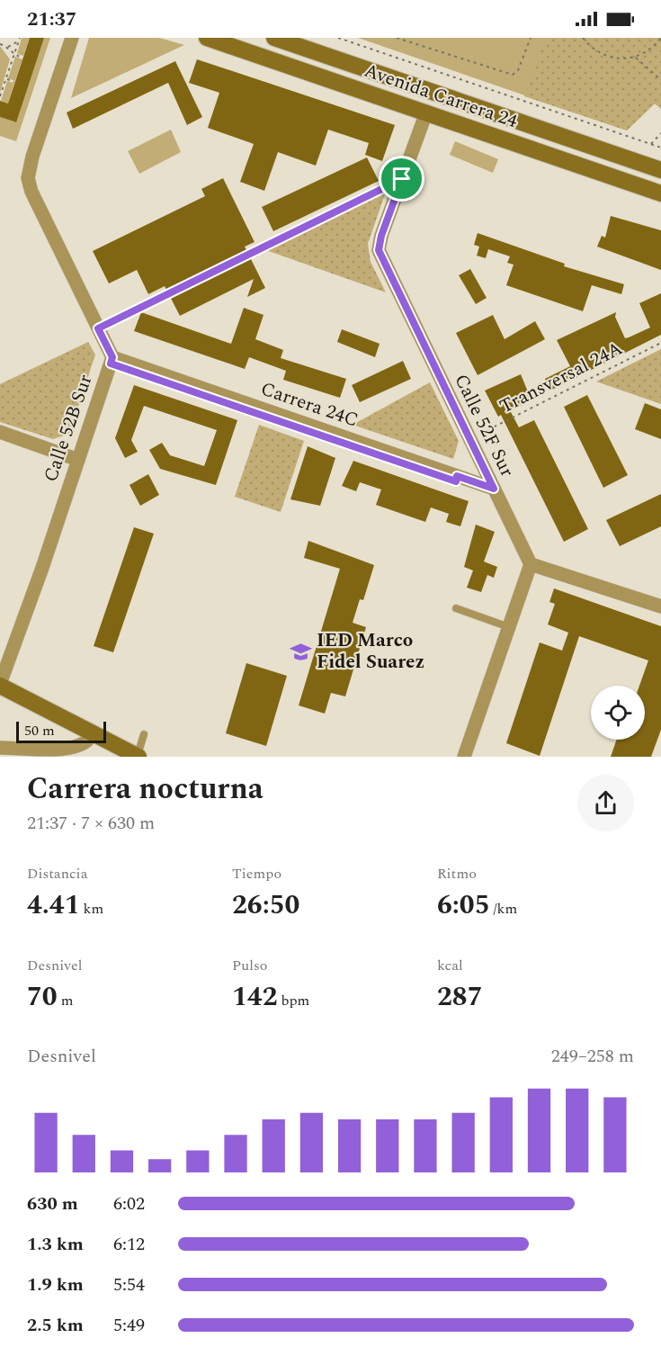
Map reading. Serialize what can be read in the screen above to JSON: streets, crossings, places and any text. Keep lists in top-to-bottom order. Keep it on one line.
{"streets":{"main road":["Avenida Carrera 24"],"street":["Carrera 24C","Calle 52F Sur","Calle 52B Sur"],"path":["Transversal 24A"]},"crossings":[["Avenida Carrera 24","Calle 52F Sur"],["Transversal 24A","Calle 52F Sur"],["Carrera 24C","Calle 52F Sur"],["Carrera 24C","Calle 52B Sur"]],"places":{"school or university":["IED Marco Fidel Suarez"]},"scale_bar":"50 m","page":{"status":"21:37","scale":"50 m","heading":["Carrera nocturna","21:37 · 7 × 630 m"],"stats":[["Distancia","4.41 km"],["Tiempo","26:50"],["Ritmo","6:05 /km"],["Desnivel","70 m"],["Pulso","142 bpm"],["kcal","287"]],"chart":["Desnivel","249–258 m"],"list":[{"name":"630 m","note":"6:02"},{"name":"1.3 km","note":"6:12"},{"name":"1.9 km","note":"5:54"},{"name":"2.5 km","note":"5:49"}]}}
